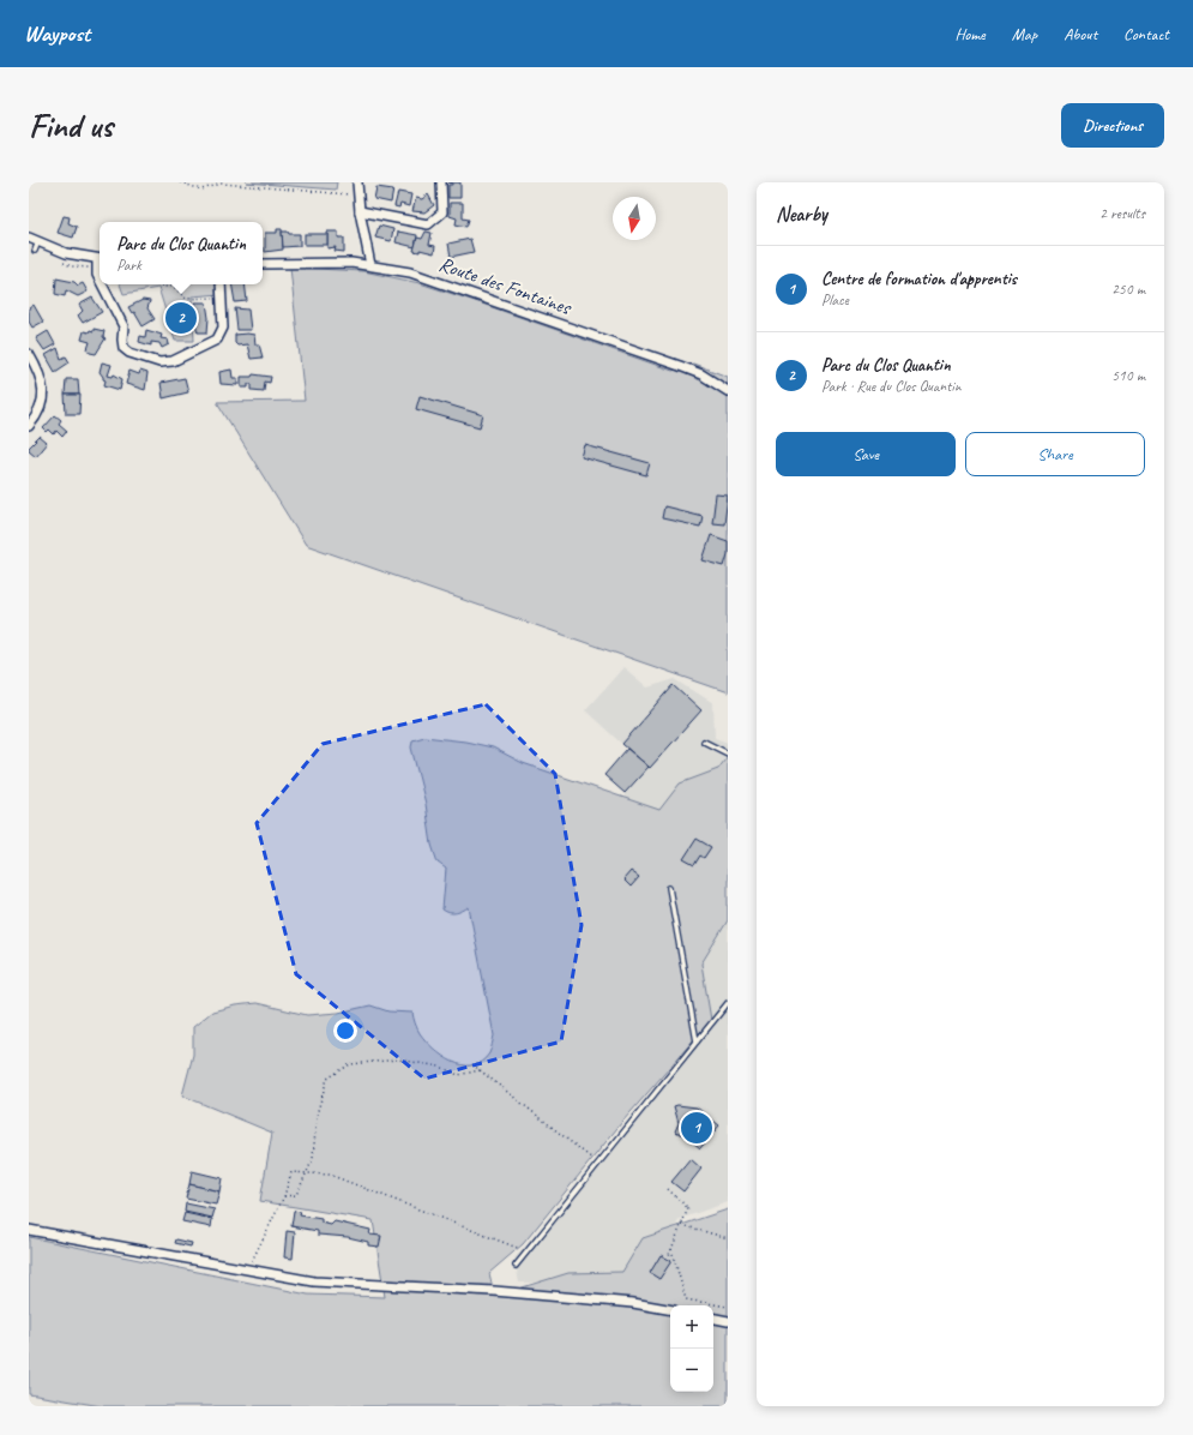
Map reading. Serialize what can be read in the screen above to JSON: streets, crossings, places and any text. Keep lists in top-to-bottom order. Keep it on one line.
{"streets":{"street":["Route des Fontaines"]},"north":"bottom","page":{"header":"Waypost","nav":["Home","Map","About","Contact"],"buttons":["Directions",["Save","Share"]],"title":"Find us","heading":["Nearby","2 results"],"popup":["Parc du Clos Quantin","Park"],"list":[{"mark":"1","name":"Centre de formation d'apprentis","note":"Place","value":"250 m"},{"mark":"2","name":"Parc du Clos Quantin","note":"Park · Rue du Clos Quantin","value":"510 m"}],"pins":["2","1"],"map_buttons":["+","−"]}}
